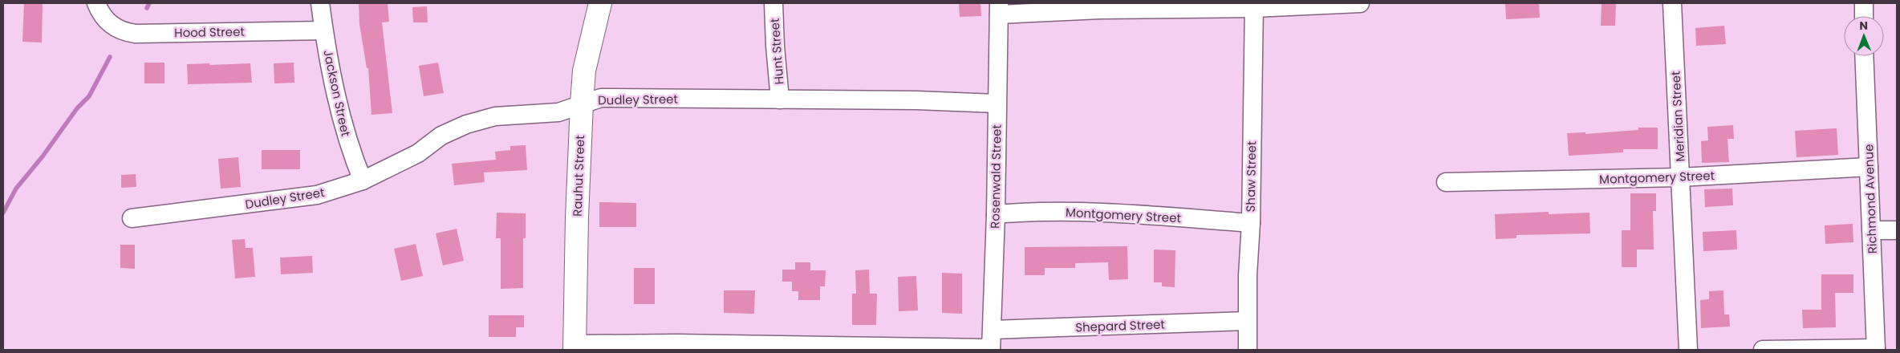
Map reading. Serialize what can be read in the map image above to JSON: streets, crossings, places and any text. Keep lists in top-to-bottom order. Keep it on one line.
{"streets":{"main road":["Rauhut Street"],"street":["Hood Street","Hunt Street","Jackson Street","Dudley Street","Meridian Street","Rosenwald Street","Shaw Street","Montgomery Street","Richmond Avenue","Shepard Street"]},"crossings":[["Hood Street","Jackson Street"],["Hunt Street","Dudley Street"],["Jackson Street","Dudley Street"],["Dudley Street","Rauhut Street"],["Dudley Street","Rosenwald Street"],["Meridian Street","Montgomery Street"],["Rosenwald Street","Montgomery Street"],["Rosenwald Street","Shepard Street"],["Shaw Street","Montgomery Street"],["Shaw Street","Shepard Street"],["Montgomery Street","Richmond Avenue"]],"north":"top"}
